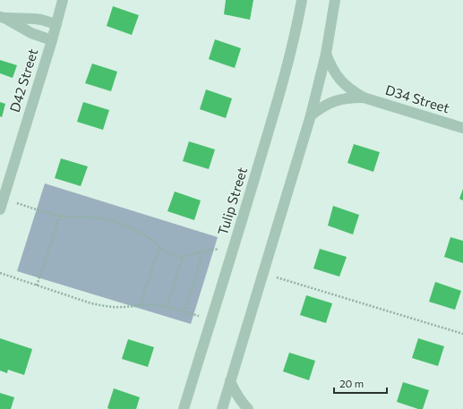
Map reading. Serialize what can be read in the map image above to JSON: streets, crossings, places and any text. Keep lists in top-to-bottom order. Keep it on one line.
{"streets":{"street":["D42 Street","D34 Street","Tulip Street"]},"scale_bar":"20 m"}
